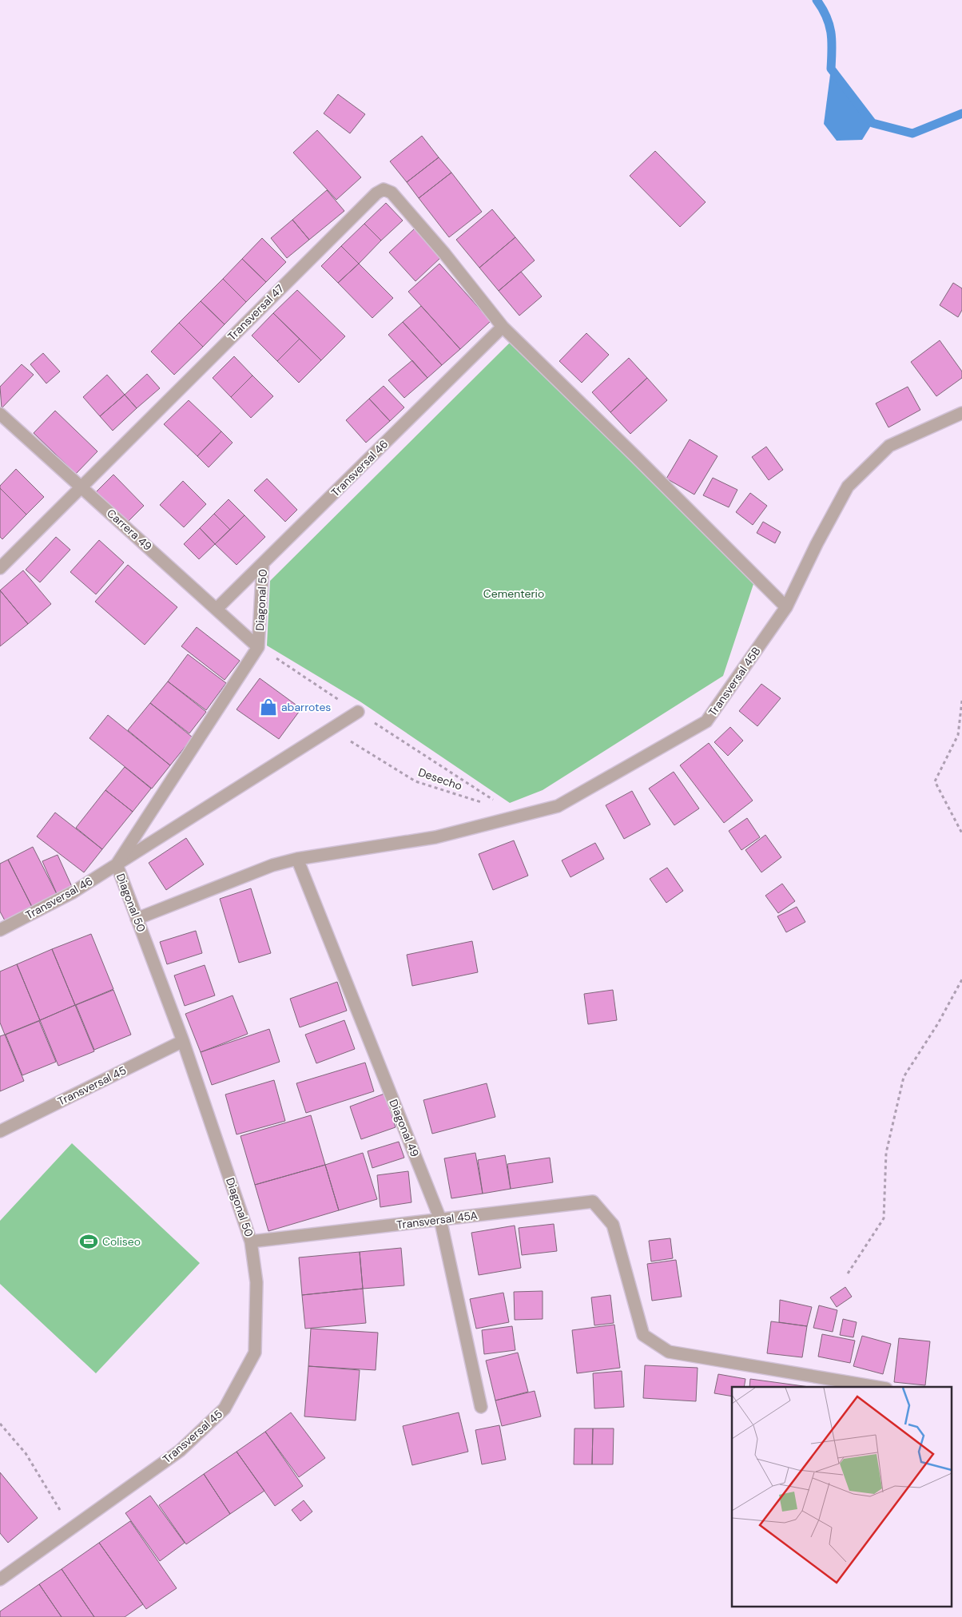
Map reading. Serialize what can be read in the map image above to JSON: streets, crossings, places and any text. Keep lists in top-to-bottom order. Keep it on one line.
{"streets":{"street":["Transversal 47","Transversal 46","Carrera 49","Diagonal 50","Transversal 45B","Transversal 45","Diagonal 49","Transversal 45A"],"path":["Desecho"]},"crossings":[["Transversal 47","Transversal 46"],["Transversal 47","Carrera 49"],["Transversal 46","Carrera 49"],["Transversal 46","Diagonal 50"],["Transversal 46","Desecho"],["Carrera 49","Diagonal 50"],["Diagonal 50","Transversal 45B"],["Diagonal 50","Transversal 45"],["Diagonal 50","Transversal 45A"],["Transversal 45B","Desecho"],["Transversal 45B","Diagonal 49"],["Transversal 45","Transversal 45A"],["Diagonal 49","Transversal 45A"]],"parks":["Cementerio"],"places":{"shop":["abarrotes"],"sports":["Coliseo"]}}
